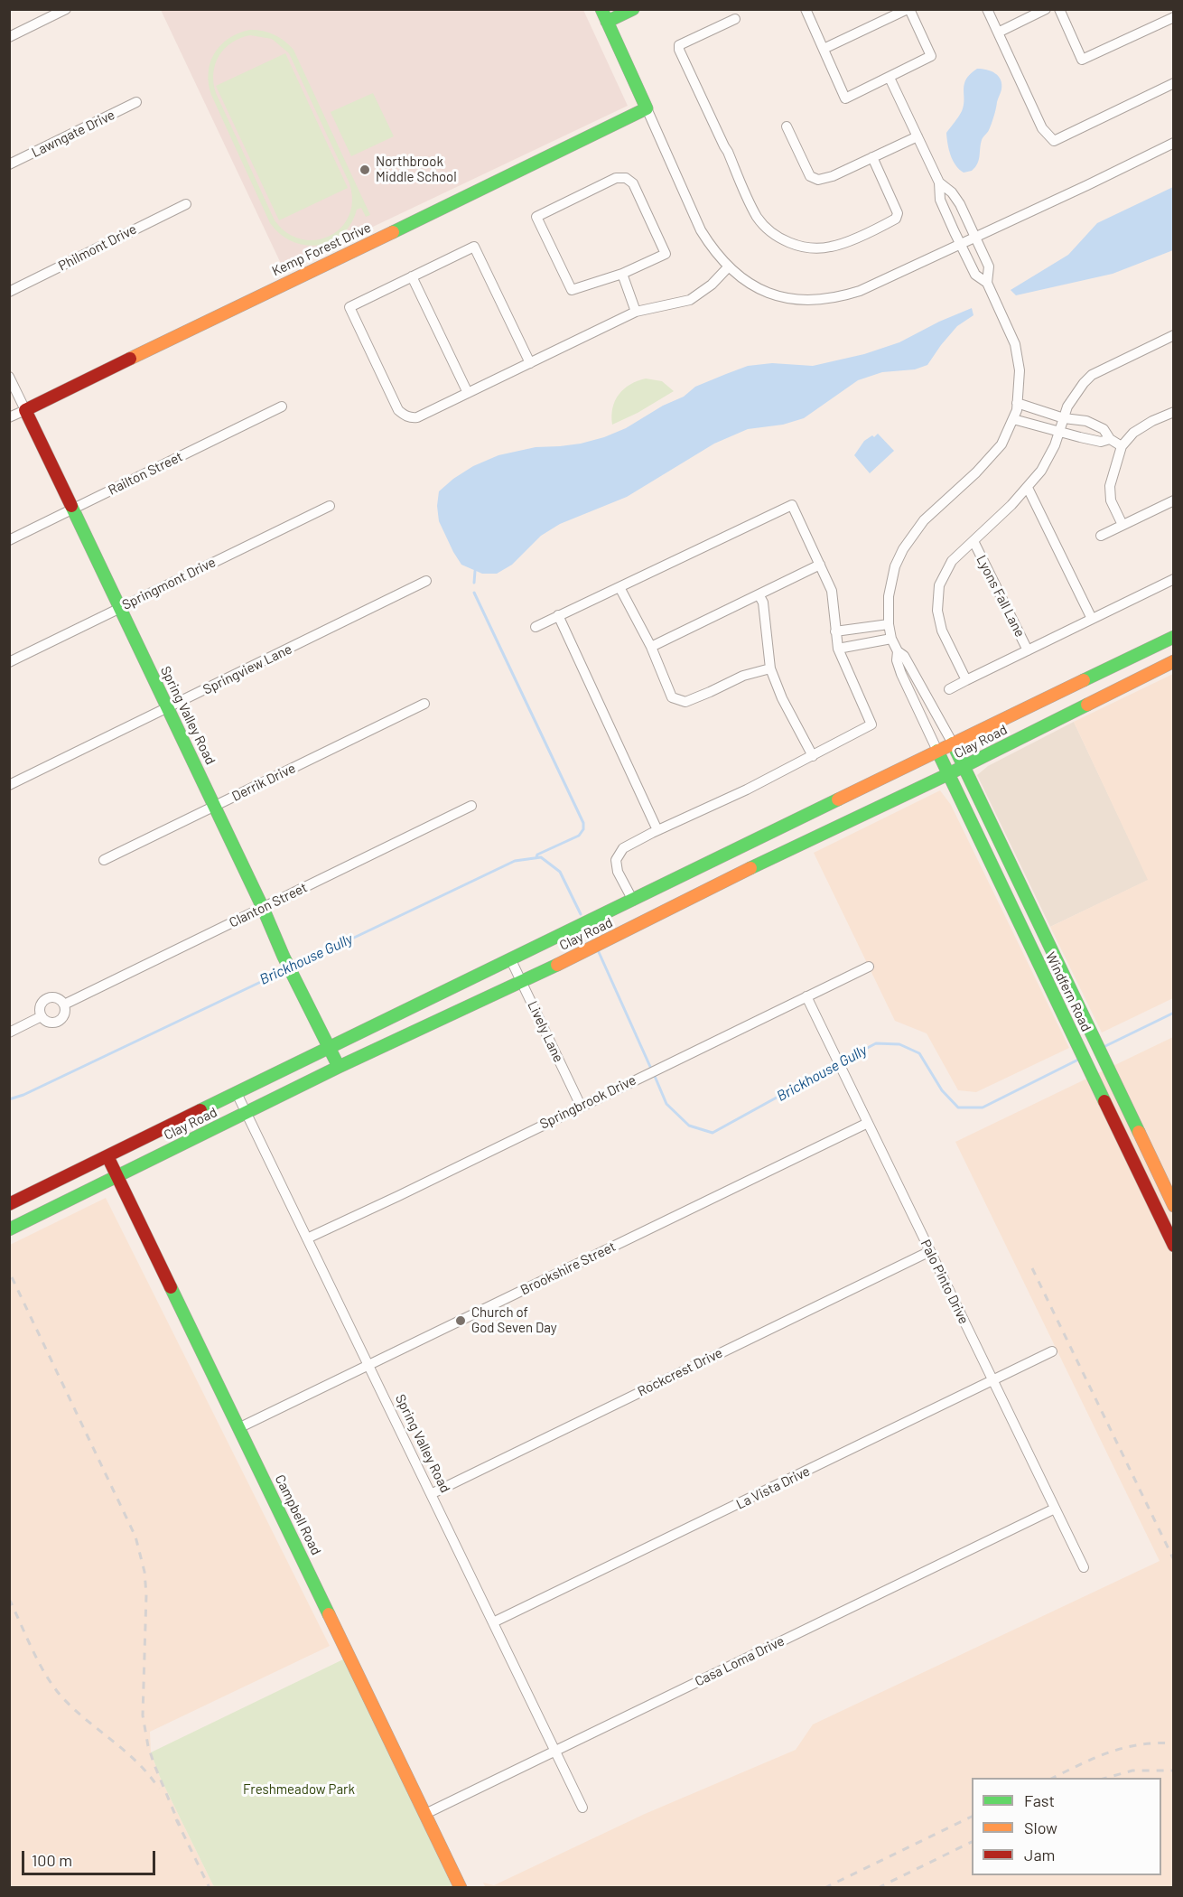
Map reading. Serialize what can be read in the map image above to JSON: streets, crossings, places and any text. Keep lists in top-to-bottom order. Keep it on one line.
{"streets":{"street":["Lawngate Drive","Philmont Drive","Kemp Forest Drive","Railton Street","Springmont Drive","Lyons Fall Lane","Springview Lane","Spring Valley Road","Clay Road","Derrik Drive","Clanton Street","Windfern Road","Lively Lane","Springbrook Drive","Brookshire Street","Palo Pinto Drive","Rockcrest Drive","La Vista Drive","Campbell Road","Casa Loma Drive"]},"crossings":[["Kemp Forest Drive","Spring Valley Road"],["Railton Street","Spring Valley Road"],["Springmont Drive","Spring Valley Road"],["Springview Lane","Spring Valley Road"],["Spring Valley Road","Clay Road"],["Spring Valley Road","Derrik Drive"],["Spring Valley Road","Clanton Street"],["Spring Valley Road","Springbrook Drive"],["Spring Valley Road","Brookshire Street"],["Spring Valley Road","Rockcrest Drive"],["Spring Valley Road","La Vista Drive"],["Spring Valley Road","Casa Loma Drive"],["Clay Road","Windfern Road"],["Clay Road","Lively Lane"],["Clay Road","Campbell Road"],["Lively Lane","Springbrook Drive"],["Springbrook Drive","Palo Pinto Drive"],["Brookshire Street","Palo Pinto Drive"],["Brookshire Street","Campbell Road"],["Palo Pinto Drive","Rockcrest Drive"],["Palo Pinto Drive","La Vista Drive"],["Palo Pinto Drive","Casa Loma Drive"],["Campbell Road","Casa Loma Drive"]],"water":["Brickhouse Gully"],"parks":["Freshmeadow Park"],"places":["Northbrook Middle School","Church of God Seven Day"],"legend":["Fast","Slow","Jam"],"scale_bar":"100 m"}
